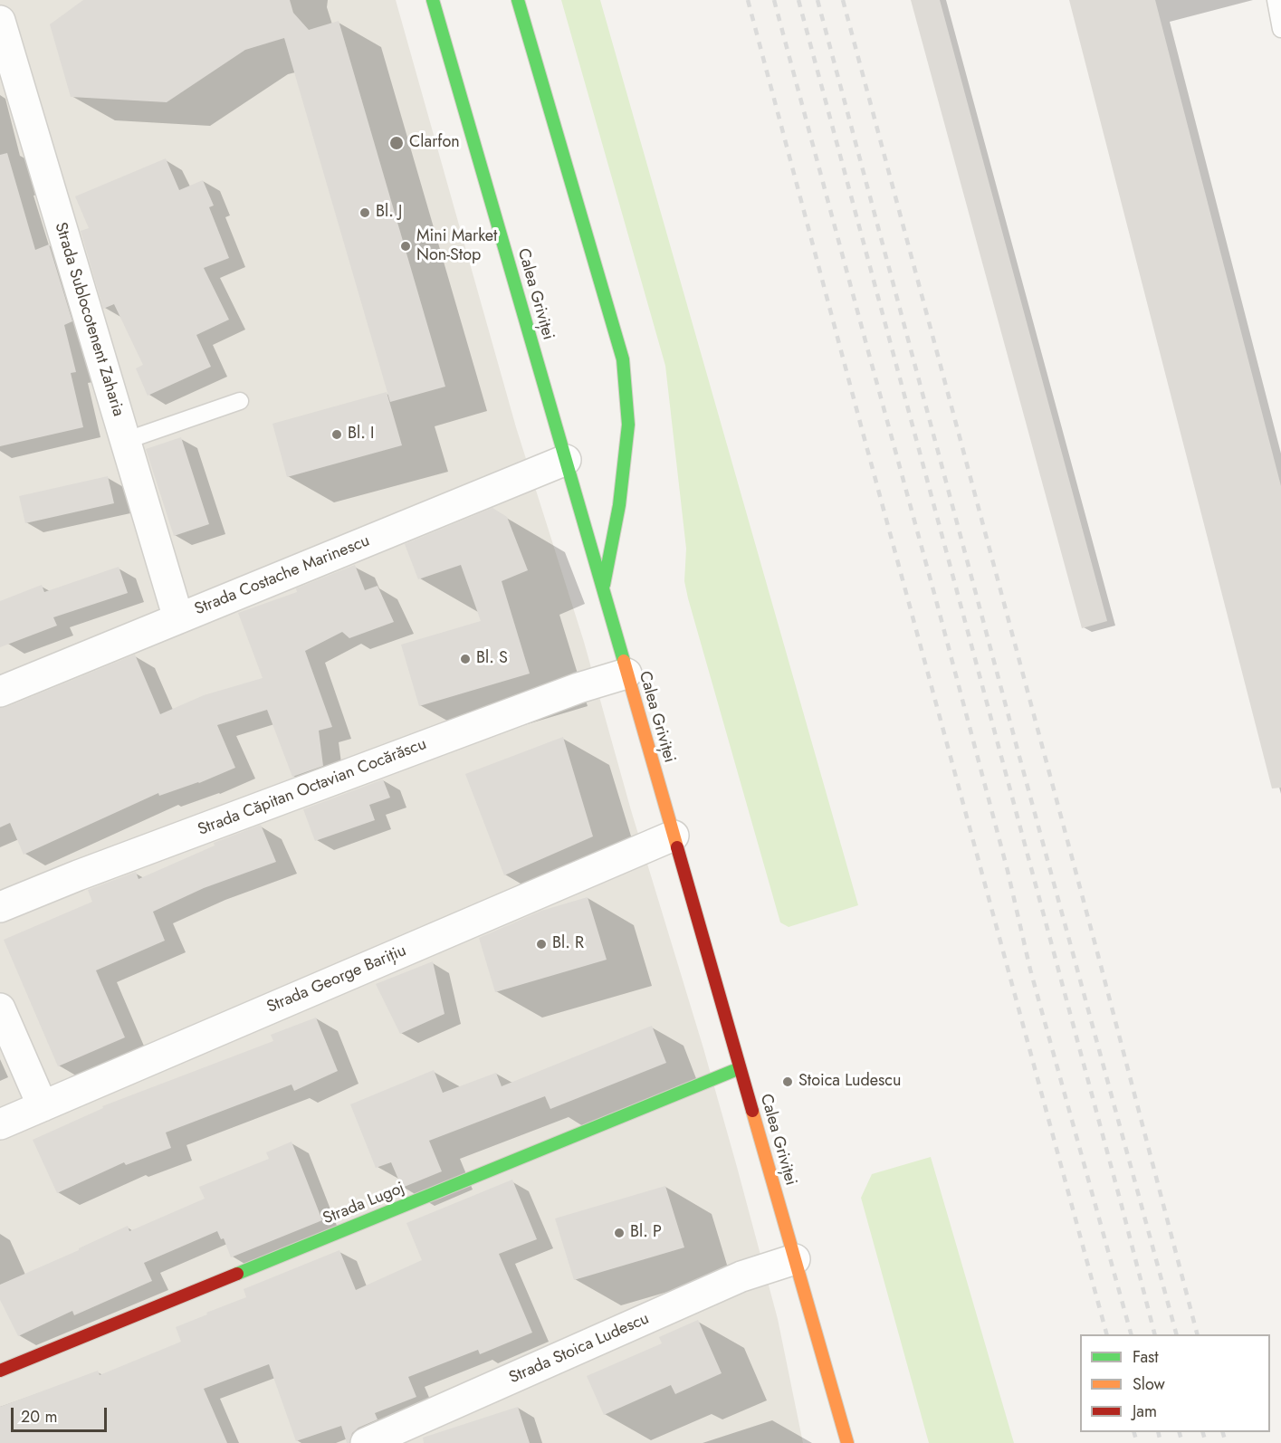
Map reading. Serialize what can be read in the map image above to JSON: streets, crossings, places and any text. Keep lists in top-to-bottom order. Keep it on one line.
{"streets":{"main road":["Calea Griviței","Strada Lugoj"],"street":["Strada Sublocotenent Zaharia","Strada Costache Marinescu","Strada Căpitan Octavian Cocărăscu","Strada George Barițiu","Strada Stoica Ludescu"]},"crossings":[["Calea Griviței","Strada Costache Marinescu"],["Calea Griviței","Strada Căpitan Octavian Cocărăscu"],["Calea Griviței","Strada George Barițiu"],["Calea Griviței","Strada Lugoj"],["Calea Griviței","Strada Stoica Ludescu"],["Strada Sublocotenent Zaharia","Strada Costache Marinescu"]],"places":["Clarfon","Bl. J","Mini Market Non-Stop","Bl. I","Bl. S","Bl. R","Stoica Ludescu","Bl. P"],"legend":["Fast","Slow","Jam"],"scale_bar":"20 m"}
